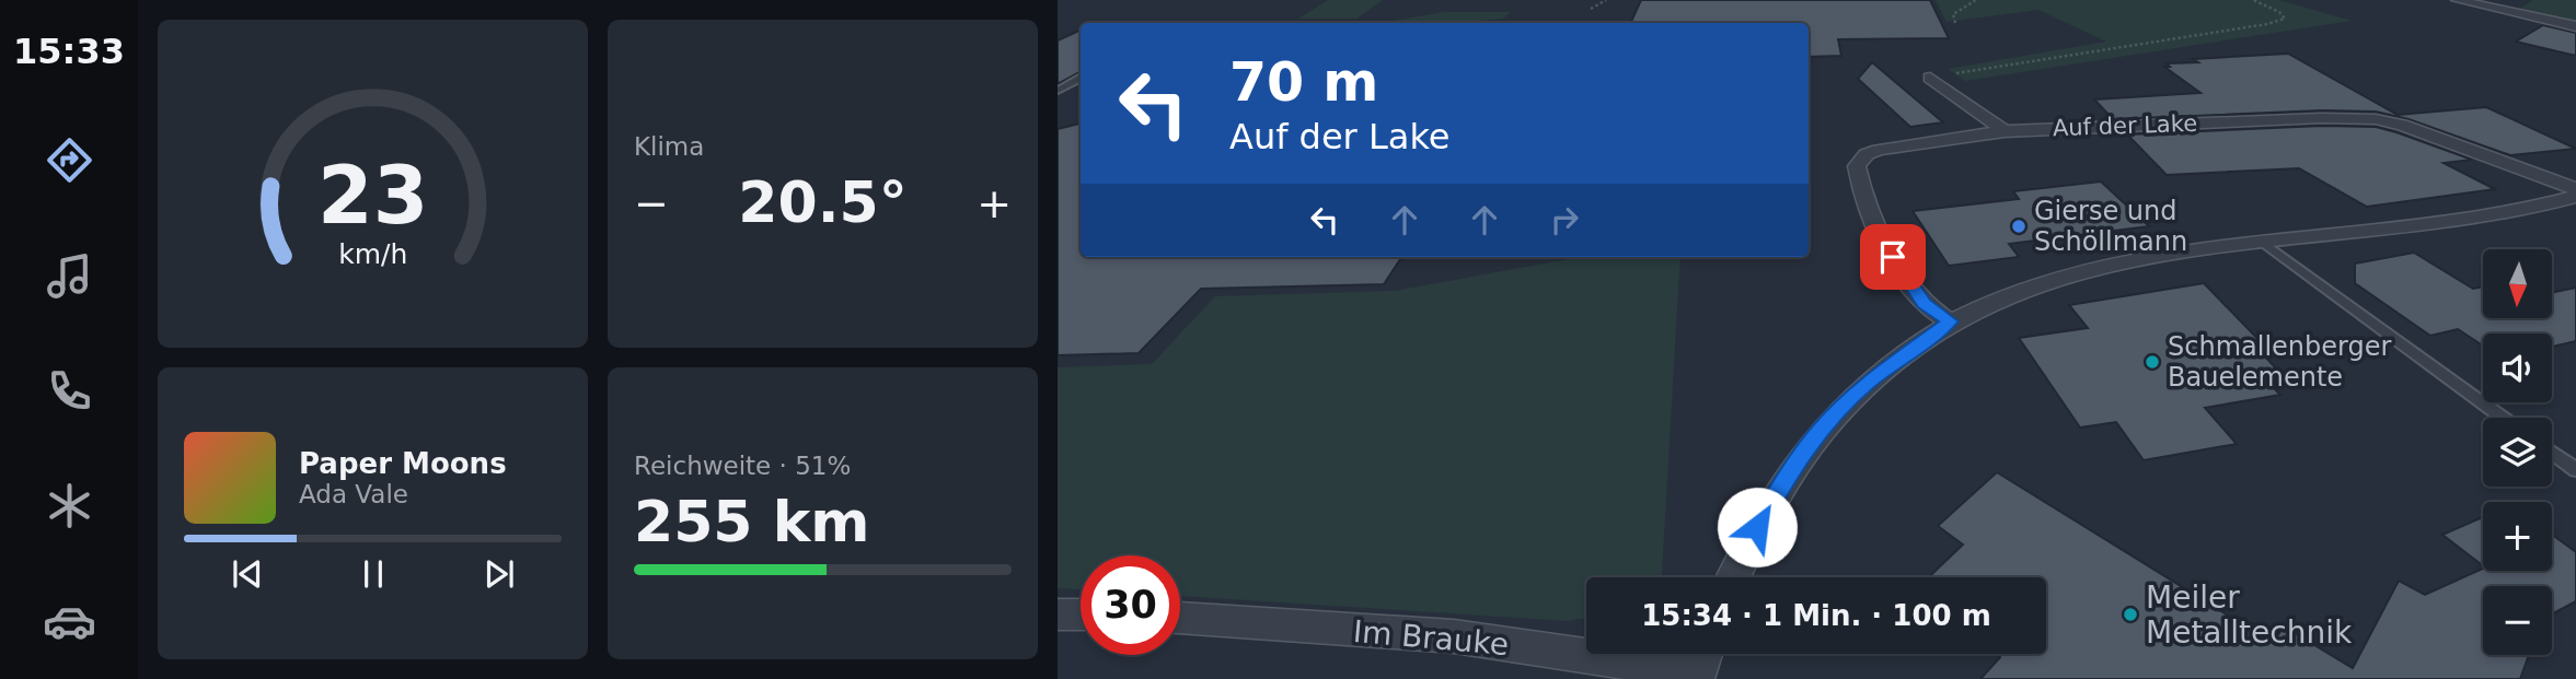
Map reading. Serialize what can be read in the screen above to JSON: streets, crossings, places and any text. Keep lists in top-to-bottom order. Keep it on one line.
{"streets":{"street":["Auf der Lake","Im Brauke"]},"places":["Gierse und Schöllmann","Schmallenberger Bauelemente","Meiler Metalltechnik"],"north":"bottom","page":{"tabs":"15:33","tile":["Klima",["Reichweite · 51%","255 km"]],"turn":["70 m","Auf der Lake"],"heat":["−","20.5°","+"],"map_buttons":["+","−"],"song":["Paper Moons","Ada Vale"],"limit":"30","trip":"15:34 · 1 Min. · 100 m","gauge":["23","km/h"]}}
